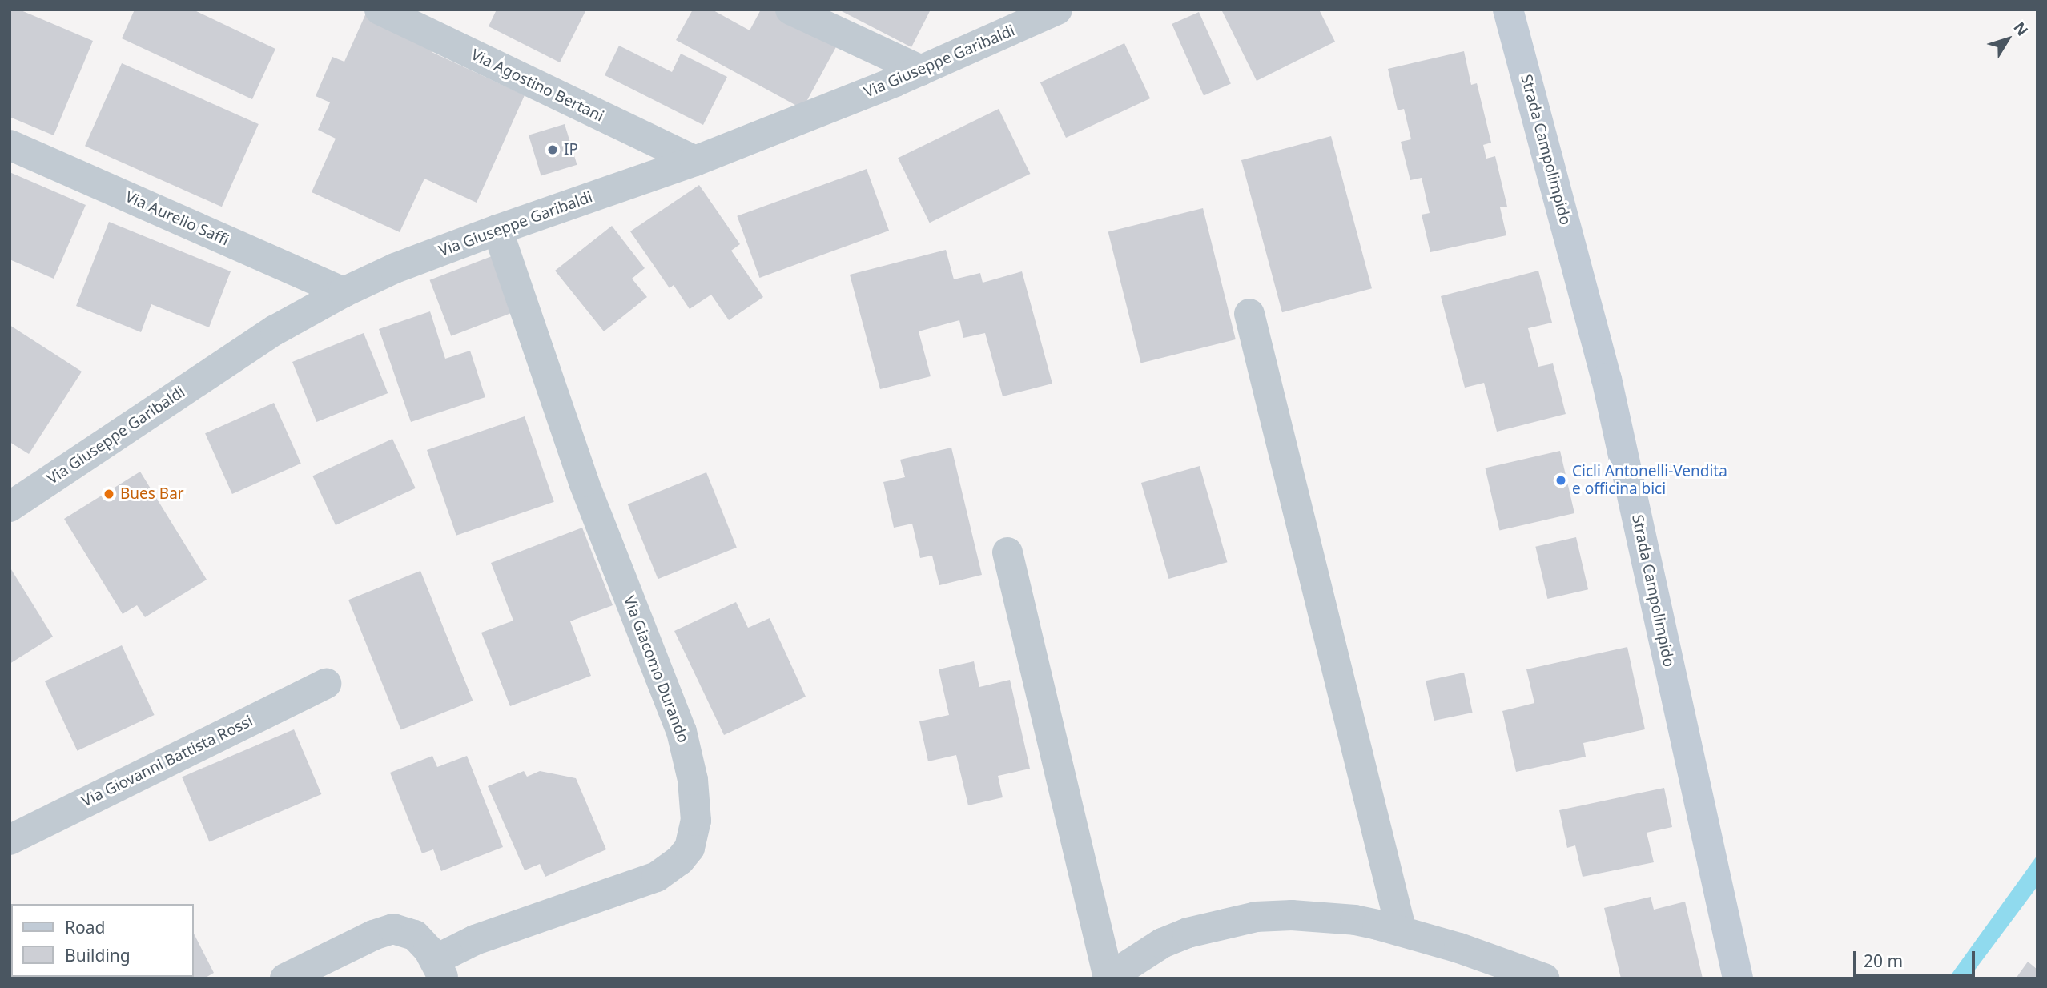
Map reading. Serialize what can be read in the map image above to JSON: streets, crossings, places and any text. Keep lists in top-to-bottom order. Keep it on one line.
{"streets":{"street":["Via Giuseppe Garibaldi","Via Agostino Bertani","Strada Campolimpido","Via Aurelio Saffi","Via Giacomo Durando","Via Giovanni Battista Rossi"]},"crossings":[["Via Giuseppe Garibaldi","Via Agostino Bertani"],["Via Giuseppe Garibaldi","Via Aurelio Saffi"],["Via Giuseppe Garibaldi","Via Giacomo Durando"]],"places":["IP","Cicli Antonelli-Vendita e officina bici","Bues Bar"],"legend":["Road","Building"],"scale_bar":"20 m","north":"top right"}
